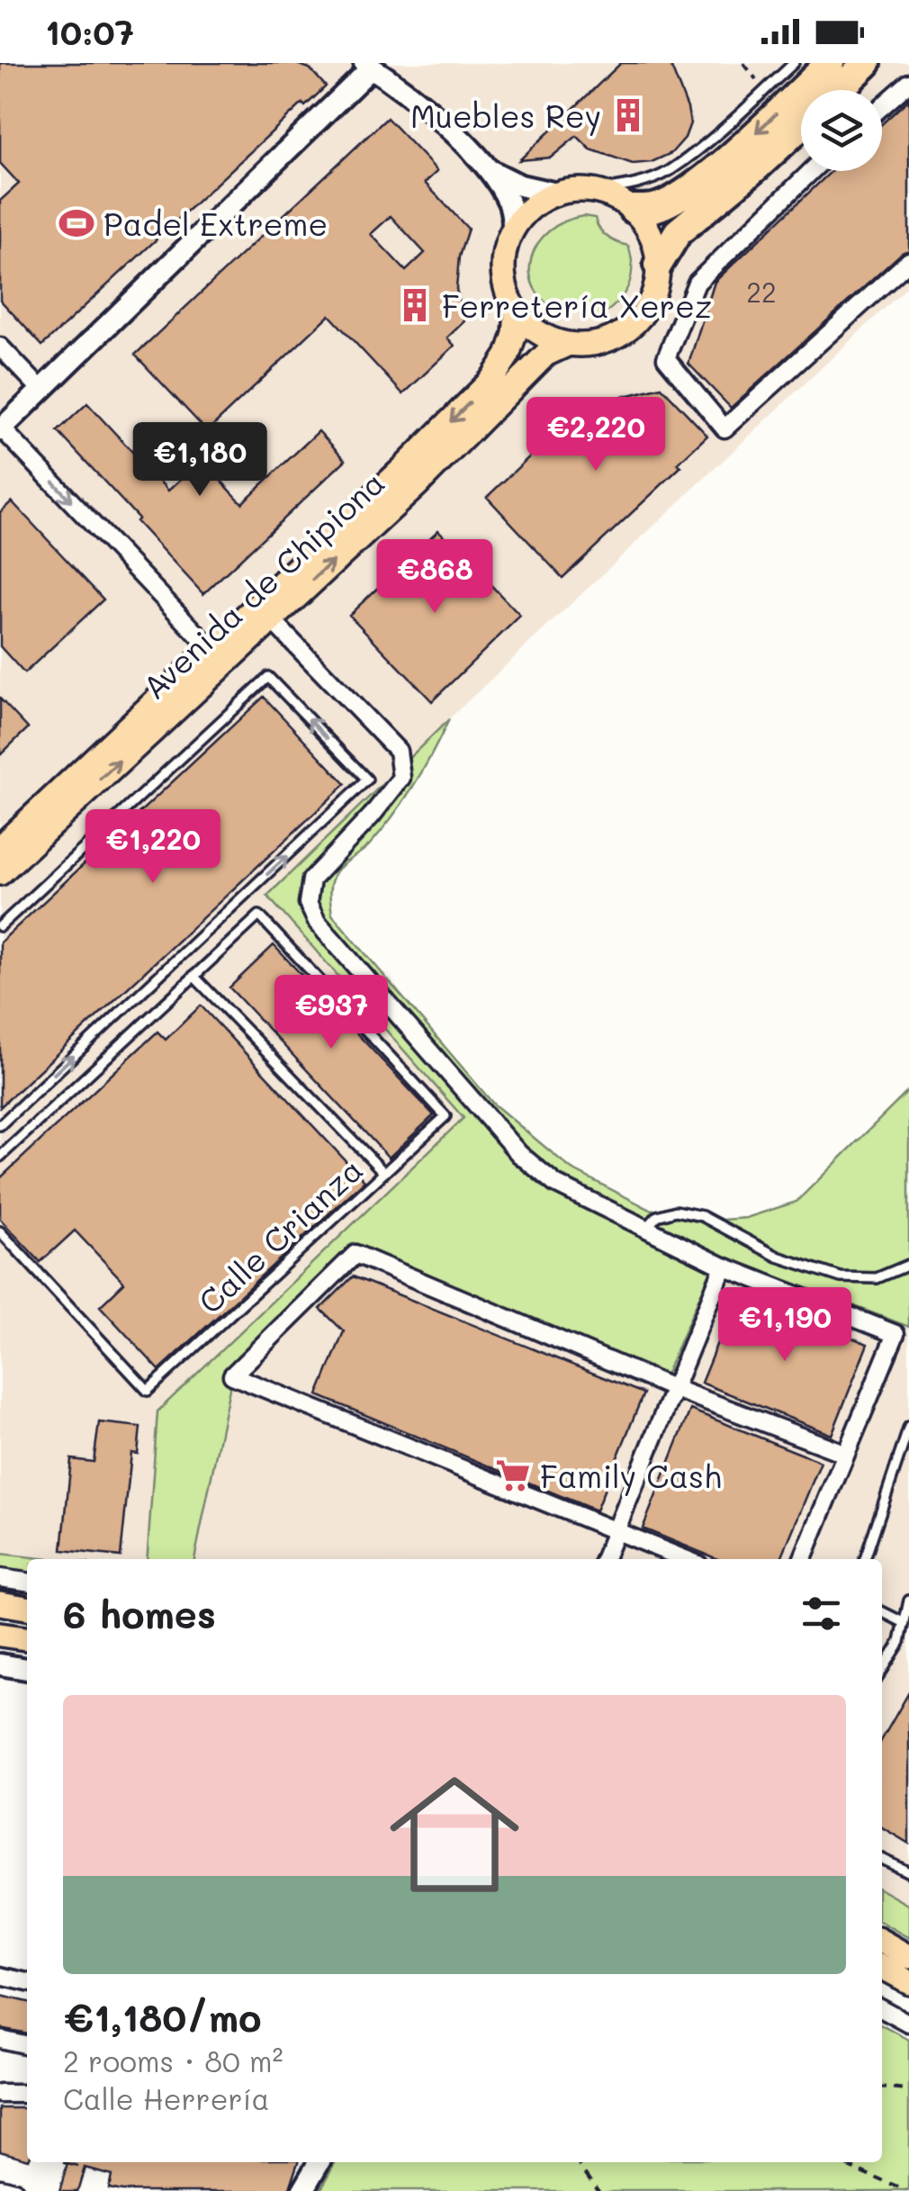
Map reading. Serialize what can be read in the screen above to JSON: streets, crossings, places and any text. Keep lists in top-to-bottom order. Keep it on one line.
{"streets":{"main road":["Avenida de Chipiona"],"lane":["Calle Crianza"]},"places":{"building":["Muebles Rey","Ferretería Xerez"],"sports":["Padel Extreme"],"supermarket":["Family Cash"]},"house_numbers":["22"],"page":{"status":"10:07","price":["€2,220","€1,180","€868","€1,220","€937","€1,190"],"heading":"6 homes","list":[{"name":"€1,180/mo","note":"2 rooms · 80 m² · Calle Herrería"}]}}
